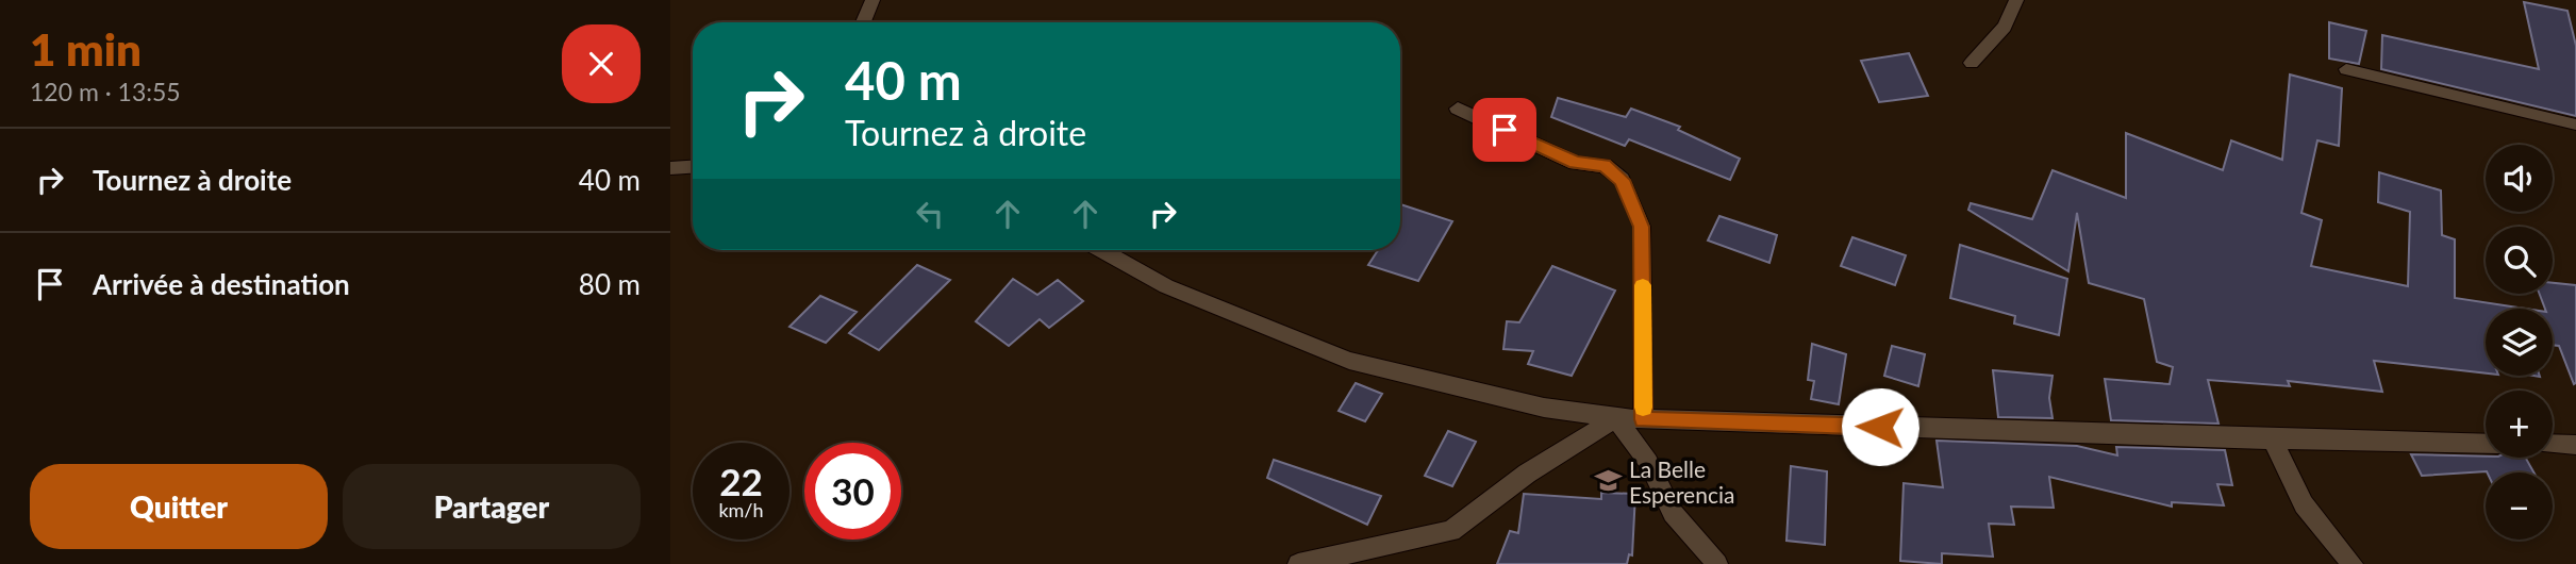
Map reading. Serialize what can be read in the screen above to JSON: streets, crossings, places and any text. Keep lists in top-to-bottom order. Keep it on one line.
{"places":{"school or university":["La Belle Esperencia"]},"page":{"heading":["1 min","120 m · 13:55"],"turn":["40 m","Tournez à droite"],"list":[{"name":"Tournez à droite","value":"40 m"},{"name":"Arrivée à destination","value":"80 m"}],"map_buttons":["+","−"],"speed":"22 km/h","limit":"30","buttons":["Quitter","Partager"]}}
